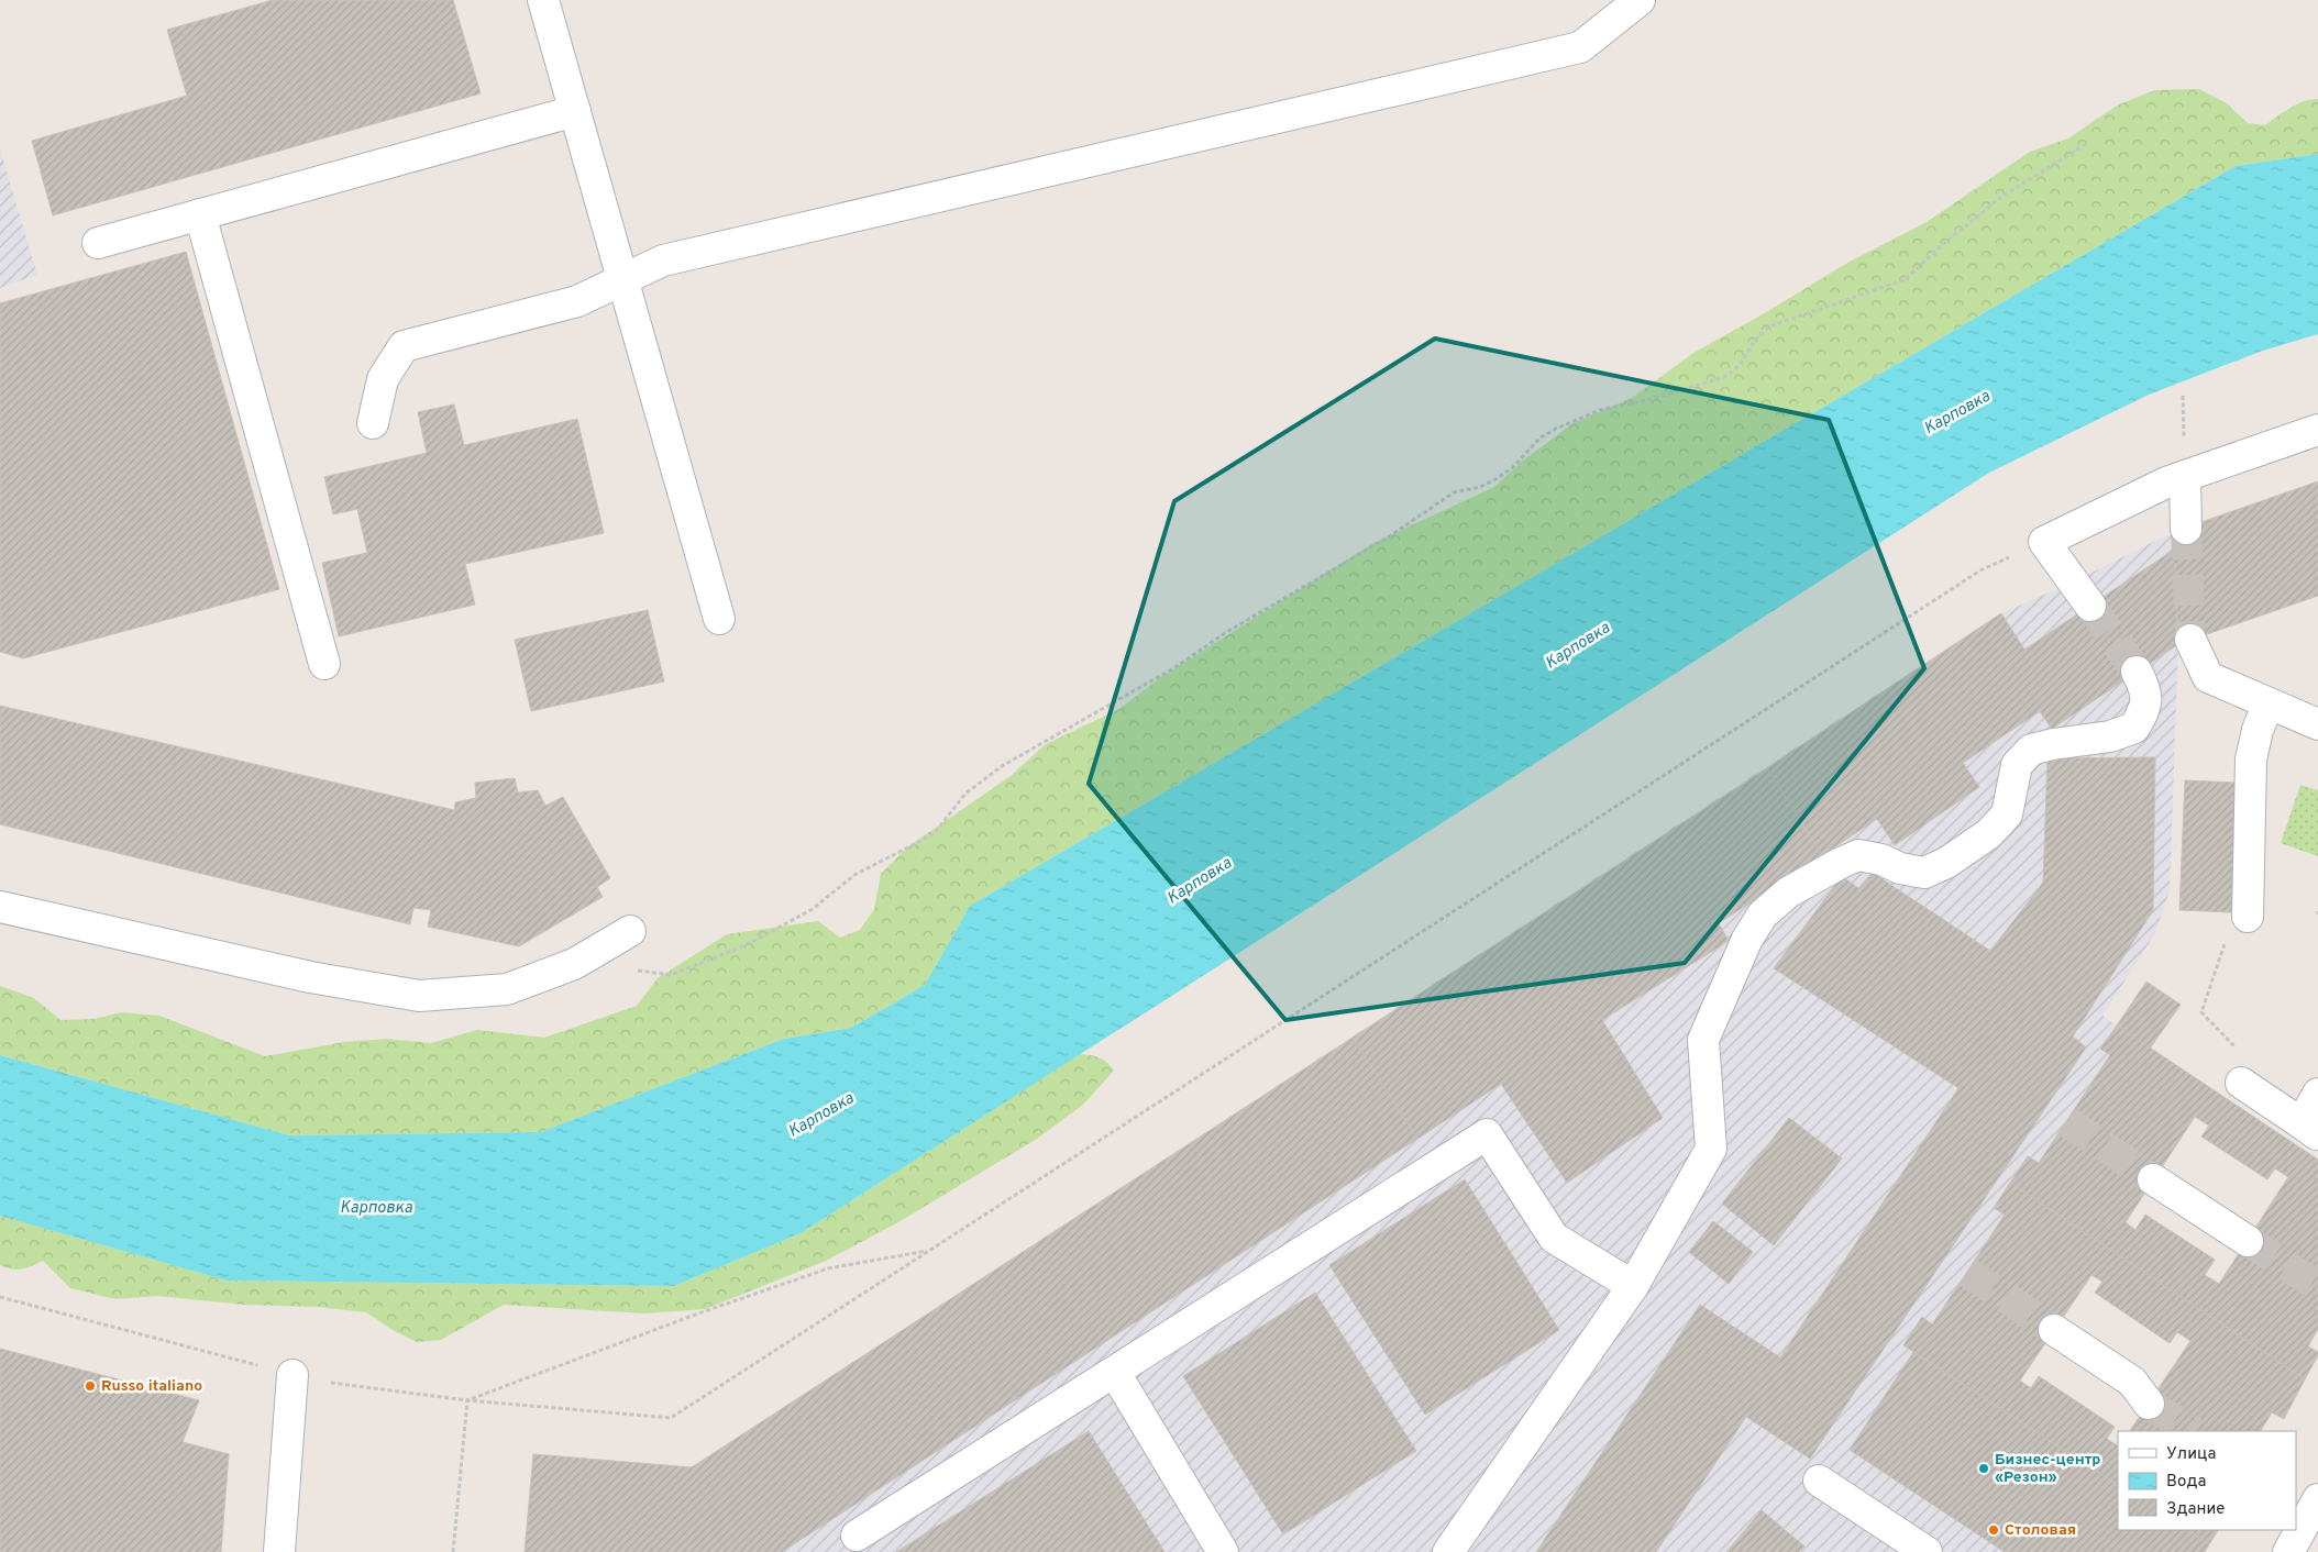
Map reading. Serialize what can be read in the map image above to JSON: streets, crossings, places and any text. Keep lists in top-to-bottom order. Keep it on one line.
{"water":["Карповка"],"places":["Russo italiano","Бизнес-центр «Резон»","Столовая"],"legend":["Улица","Вода","Здание"]}
